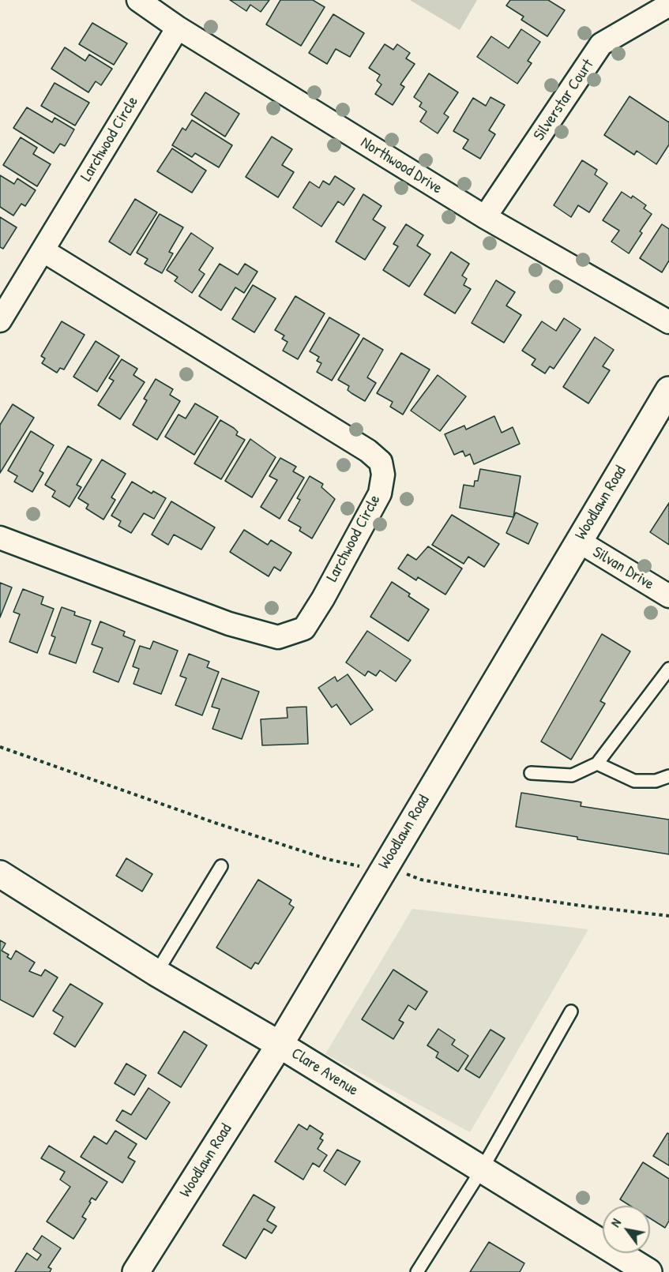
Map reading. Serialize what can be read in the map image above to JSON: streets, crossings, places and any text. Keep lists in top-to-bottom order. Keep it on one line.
{"streets":{"main road":["Woodlawn Road","Clare Avenue"],"street":["Silverstar Court","Larchwood Circle","Northwood Drive","Silvan Drive"]},"crossings":[["Silverstar Court","Northwood Drive"],["Larchwood Circle","Northwood Drive"],["Woodlawn Road","Silvan Drive"],["Woodlawn Road","Clare Avenue"]],"north":"top left"}
